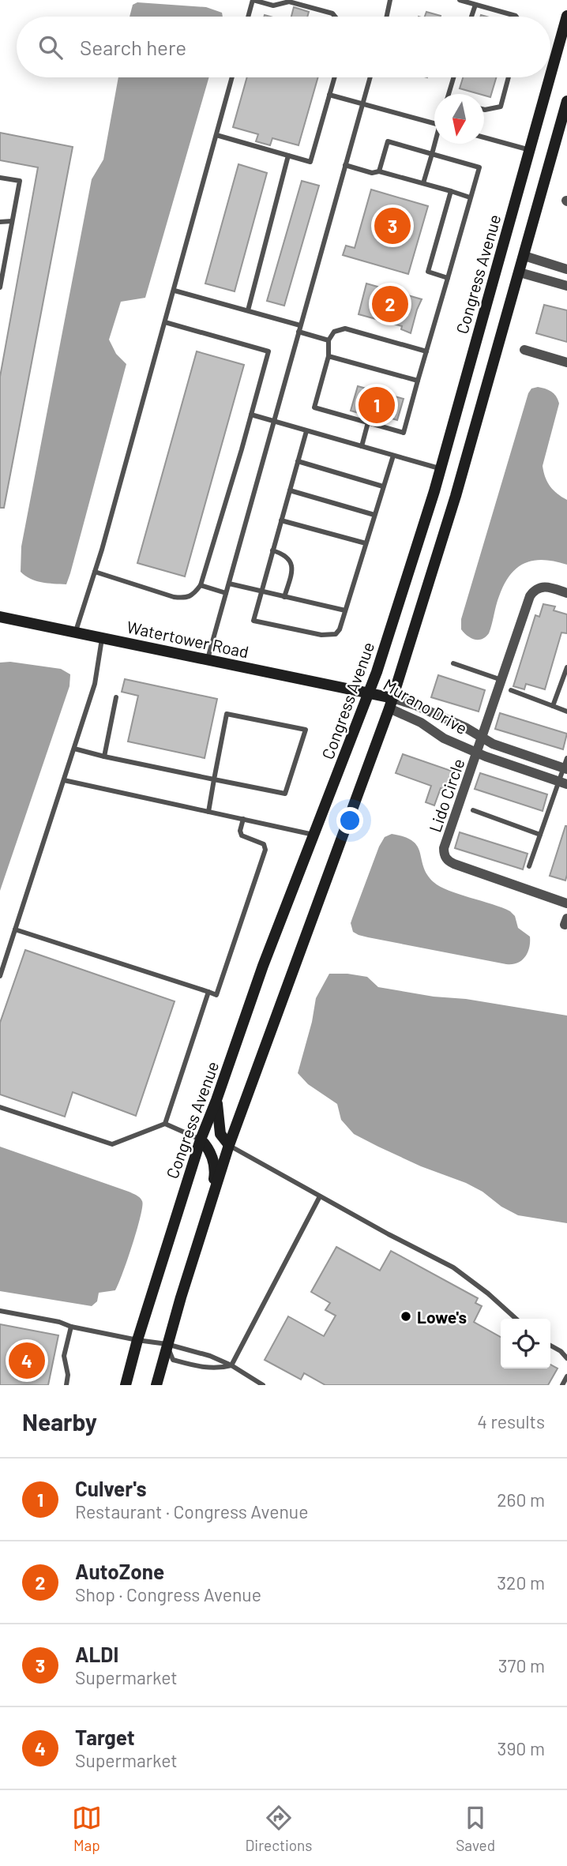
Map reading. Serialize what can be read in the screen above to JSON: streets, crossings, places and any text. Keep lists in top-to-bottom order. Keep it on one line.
{"streets":{"street":["Congress Avenue","Watertower Road","Murano Drive","Lido Circle"]},"crossings":[["Congress Avenue","Watertower Road"],["Congress Avenue","Murano Drive"],["Watertower Road","Murano Drive"],["Murano Drive","Lido Circle"]],"places":["Lowe's"],"north":"bottom","page":{"search":"Search here","pins":["3","2","1","4"],"heading":["Nearby","4 results"],"list":[{"mark":"1","name":"Culver's","note":"Restaurant · Congress Avenue","value":"260 m"},{"mark":"2","name":"AutoZone","note":"Shop · Congress Avenue","value":"320 m"},{"mark":"3","name":"ALDI","note":"Supermarket","value":"370 m"},{"mark":"4","name":"Target","note":"Supermarket","value":"390 m"}],"nav":["Map","Directions","Saved"]}}
